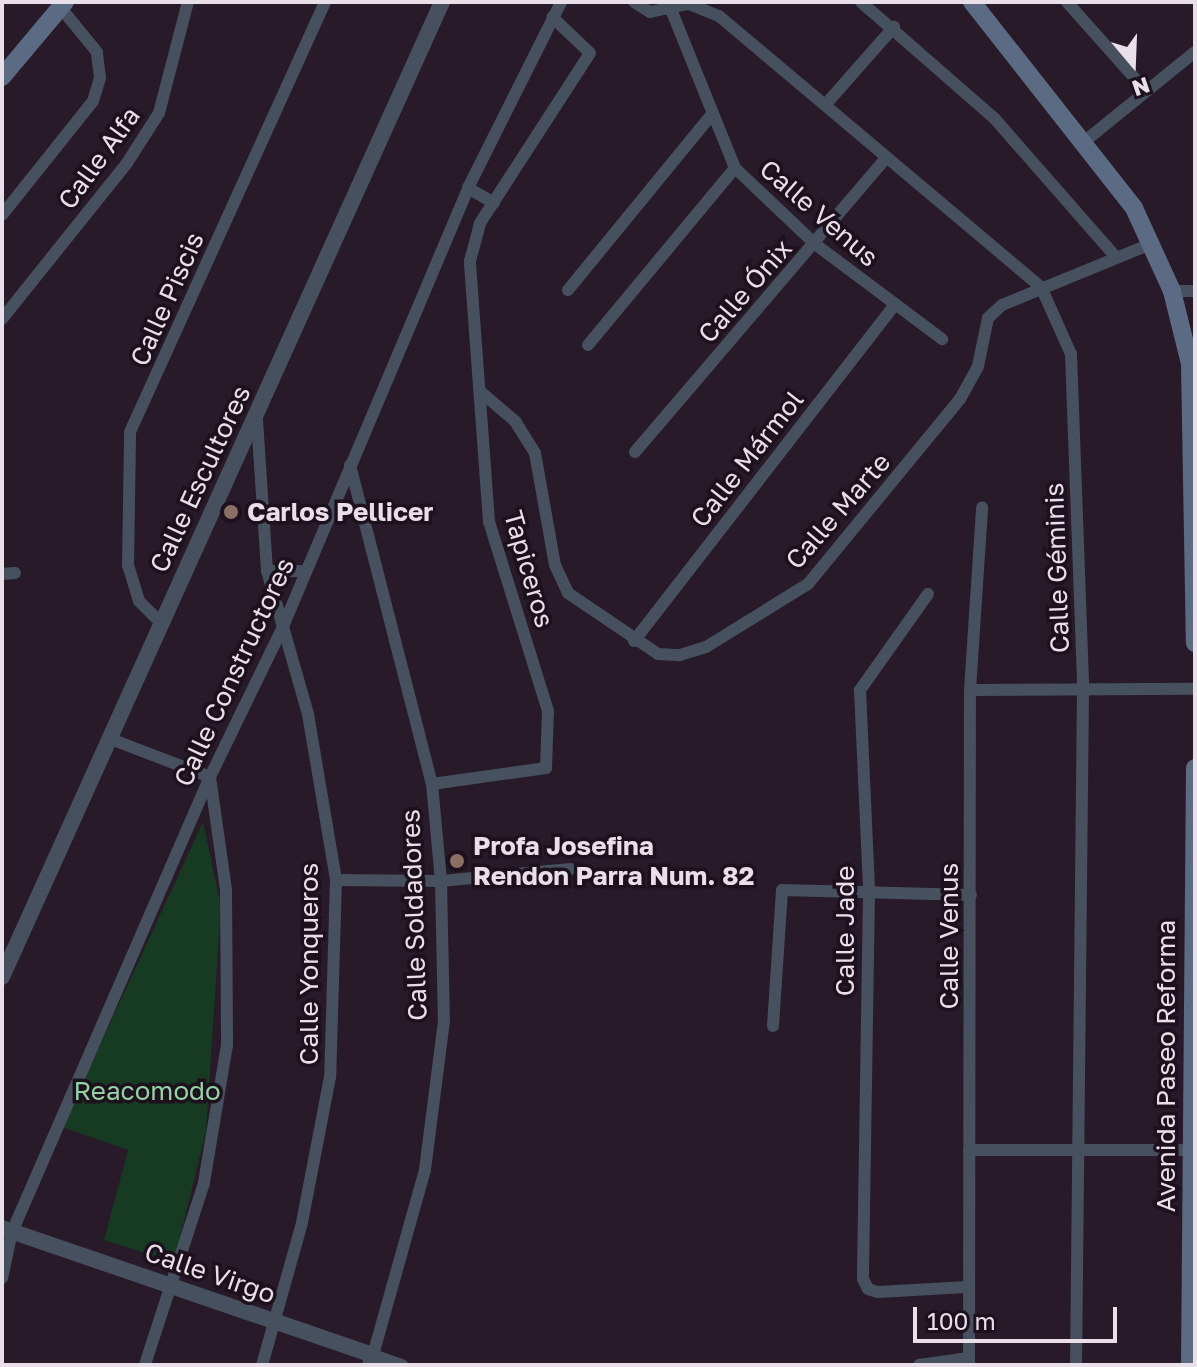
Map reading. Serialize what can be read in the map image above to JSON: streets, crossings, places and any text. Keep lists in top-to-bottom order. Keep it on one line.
{"streets":{"main road":["Avenida Paseo Reforma"],"street":["Calle Alfa","Calle Venus","Calle Ónix","Calle Piscis","Calle Mármol","Calle Escultores","Calle Marte","Calle Géminis","Tapiceros","Calle Constructores","Calle Soldadores","Calle Jade","Calle Yonqueros","Calle Virgo"]},"crossings":[["Calle Venus","Calle Ónix"],["Calle Venus","Calle Mármol"],["Calle Venus","Calle Géminis"],["Calle Venus","Calle Jade"],["Calle Ónix","Calle Géminis"],["Calle Piscis","Calle Escultores"],["Calle Mármol","Calle Marte"],["Calle Escultores","Calle Yonqueros"],["Calle Marte","Calle Géminis"],["Calle Marte","Tapiceros"],["Tapiceros","Calle Constructores"],["Tapiceros","Calle Soldadores"],["Calle Constructores","Calle Soldadores"],["Calle Constructores","Calle Yonqueros"],["Calle Constructores","Calle Virgo"],["Calle Soldadores","Calle Virgo"],["Calle Yonqueros","Calle Virgo"]],"parks":["Reacomodo"],"places":["Carlos Pellicer","Profa Josefina Rendon Parra Num. 82"],"scale_bar":"100 m","north":"bottom"}
